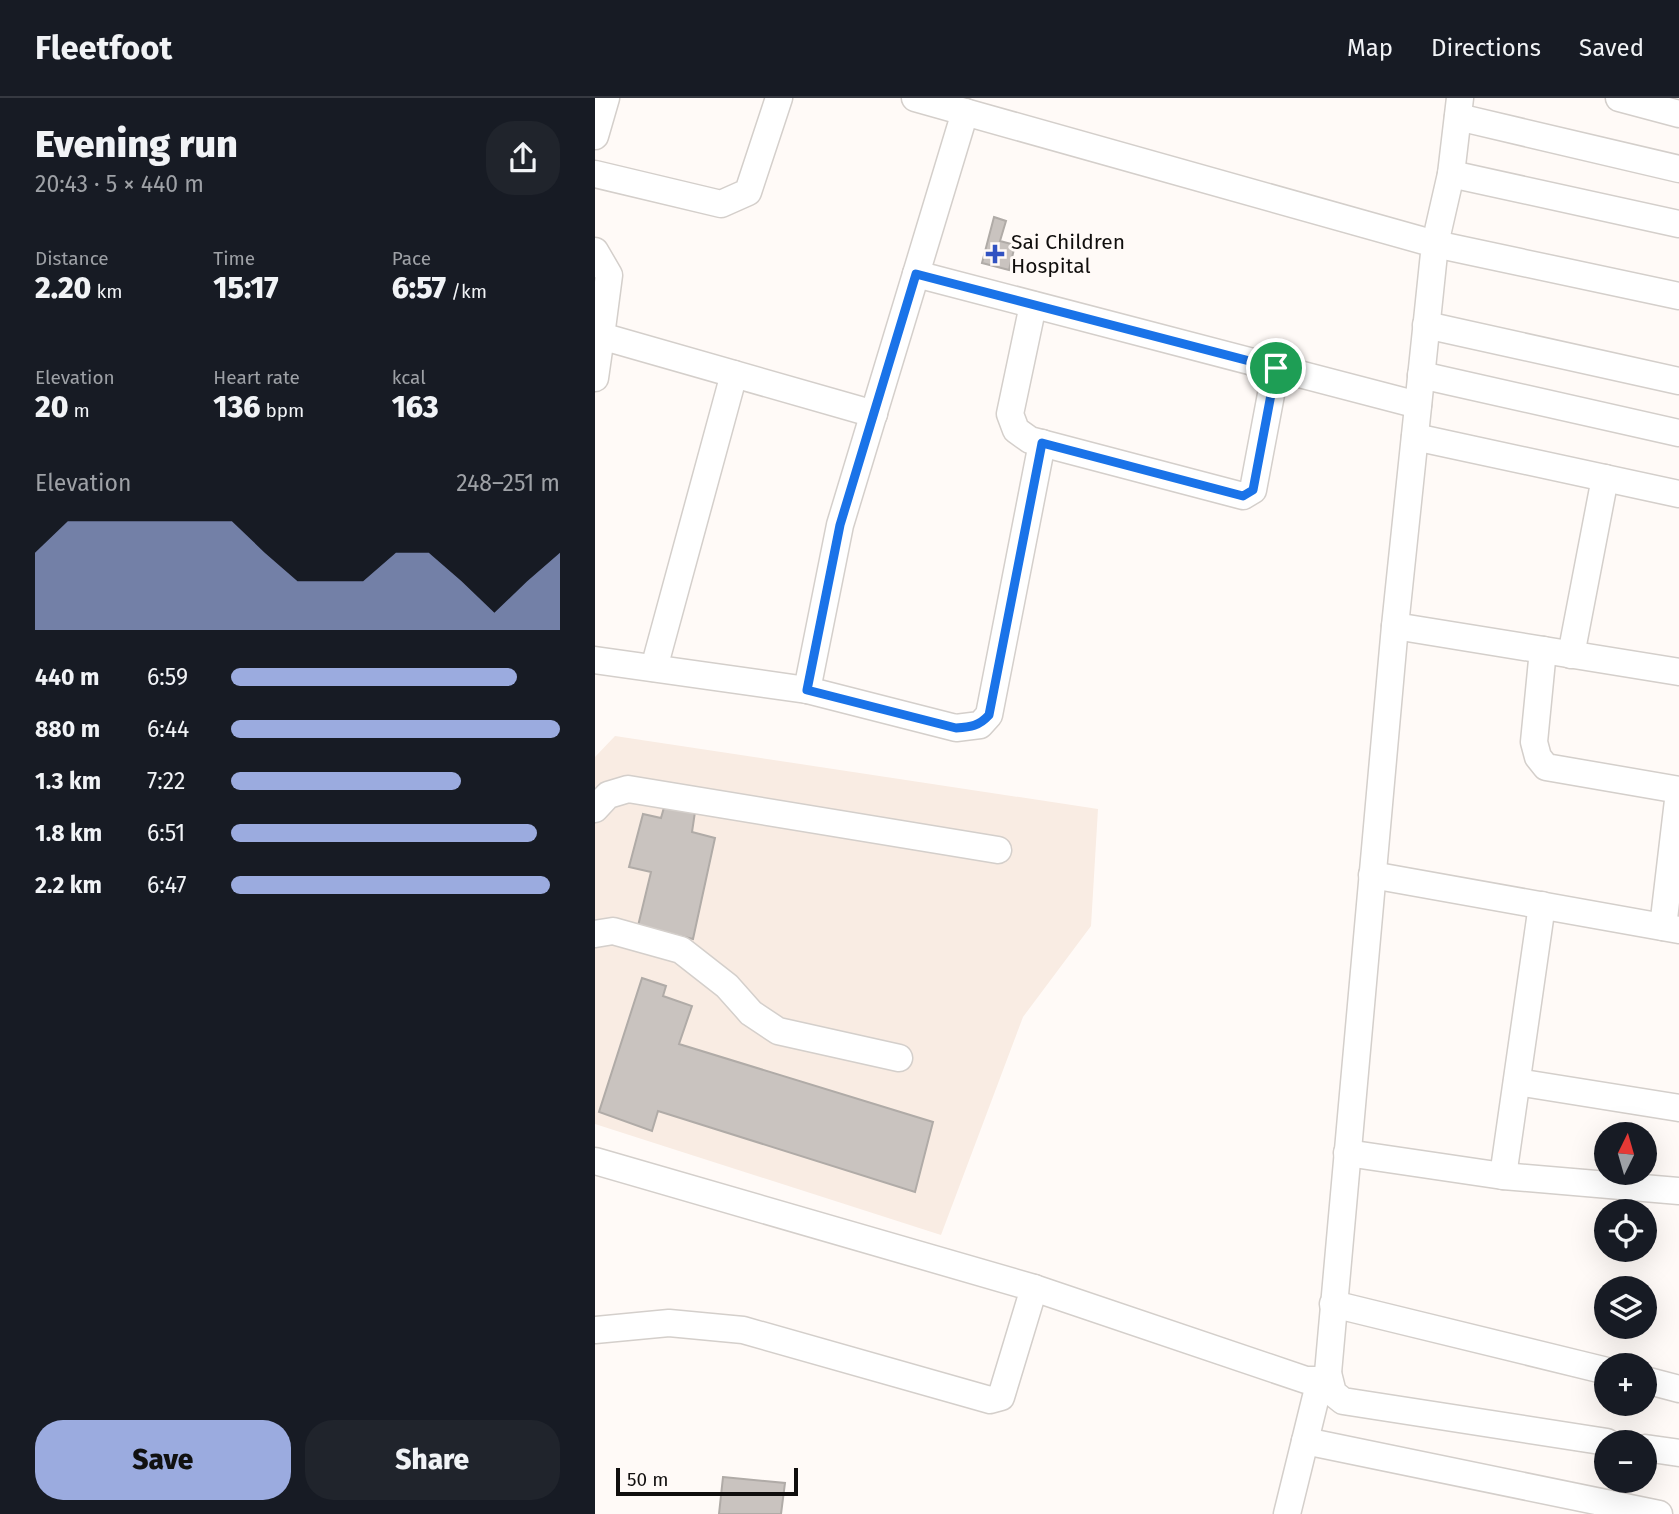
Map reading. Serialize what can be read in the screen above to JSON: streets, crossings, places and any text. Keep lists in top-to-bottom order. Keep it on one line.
{"places":{"health":["Sai Children Hospital"]},"scale_bar":"50 m","north":"top","page":{"header":"Fleetfoot","nav":["Map","Directions","Saved"],"heading":["Evening run","20:43 · 5 × 440 m"],"stats":[["Distance","2.20 km"],["Time","15:17"],["Pace","6:57 /km"],["Elevation","20 m"],["Heart rate","136 bpm"],["kcal","163"]],"chart":["Elevation","248–251 m"],"list":[{"name":"440 m","note":"6:59"},{"name":"880 m","note":"6:44"},{"name":"1.3 km","note":"7:22"},{"name":"1.8 km","note":"6:51"},{"name":"2.2 km","note":"6:47"}],"map_buttons":["+","−"],"buttons":["Save","Share"],"scale":"50 m"}}
